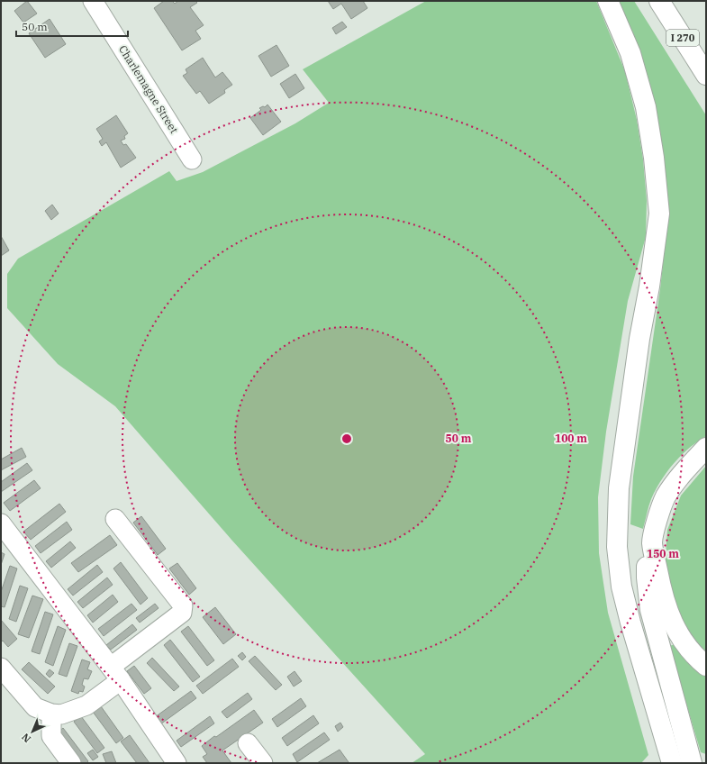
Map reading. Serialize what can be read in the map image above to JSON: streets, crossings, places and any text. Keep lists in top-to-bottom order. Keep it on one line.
{"streets":{"highway":["I 270"],"street":["Charlemagne Street"]},"scale_bar":"50 m","north":"bottom left","rings":["50 m","100 m","150 m"]}
